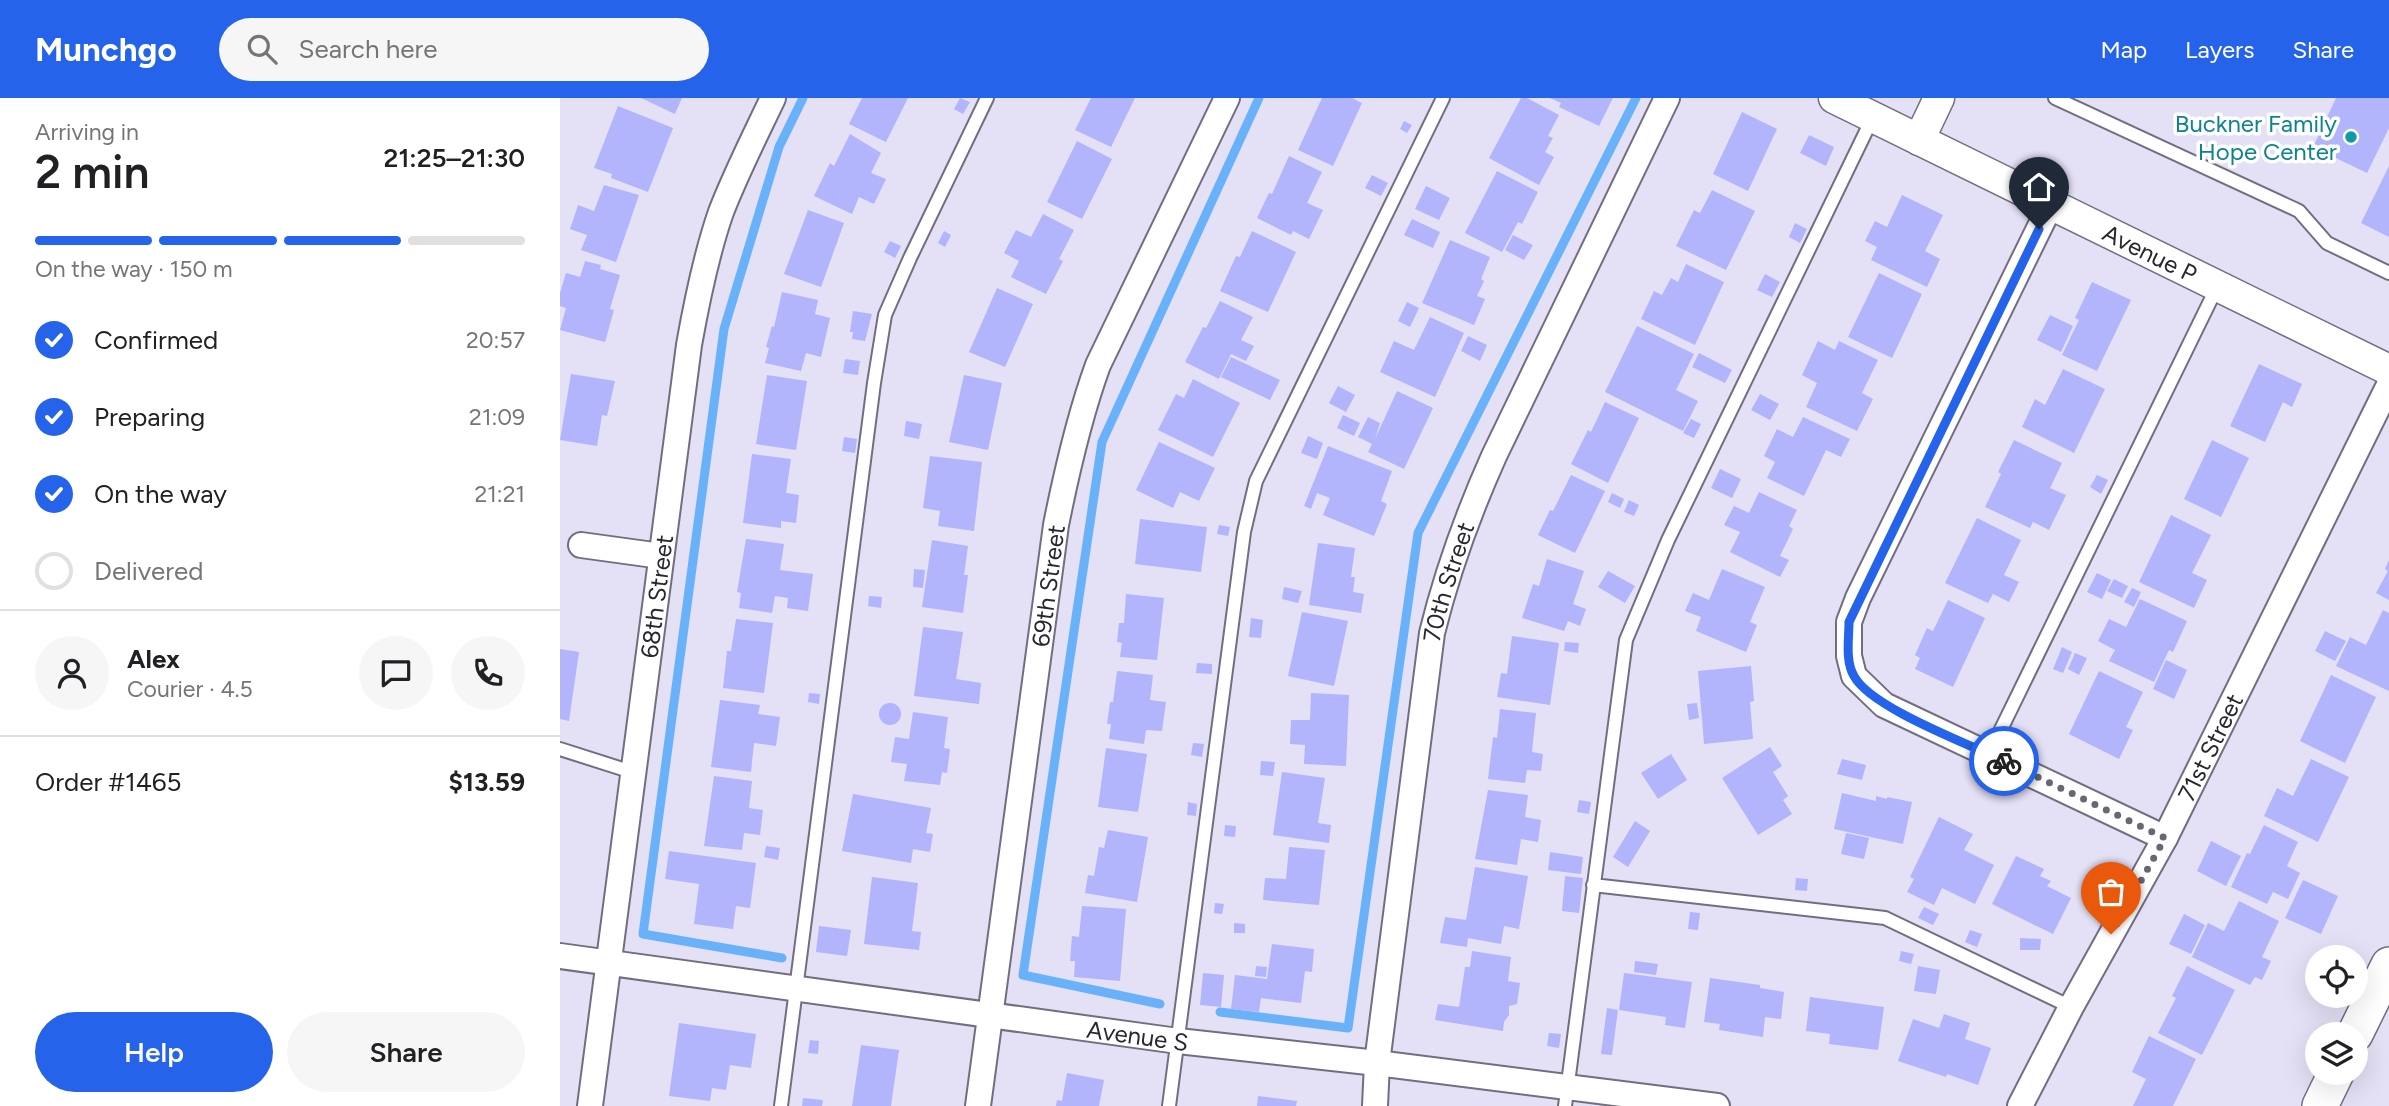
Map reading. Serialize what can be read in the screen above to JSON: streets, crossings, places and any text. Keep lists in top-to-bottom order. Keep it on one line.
{"streets":{"street":["Avenue P","70th Street","69th Street","68th Street","71st Street","Avenue S"]},"crossings":[["70th Street","Avenue S"],["69th Street","Avenue S"],["68th Street","Avenue S"]],"places":["Buckner Family Hope Center"],"page":{"header":"Munchgo","search":"Search here","nav":["Map","Layers","Share"],"heading":["2 min","Arriving in","21:25–21:30"],"panel":["Alex","Courier · 4.5","Order #1465","$13.59"],"bar":"On the way · 150 m","list":[["Confirmed","20:57"],["Preparing","21:09"],["On the way","21:21"],"Delivered"],"buttons":["Help","Share"]}}
